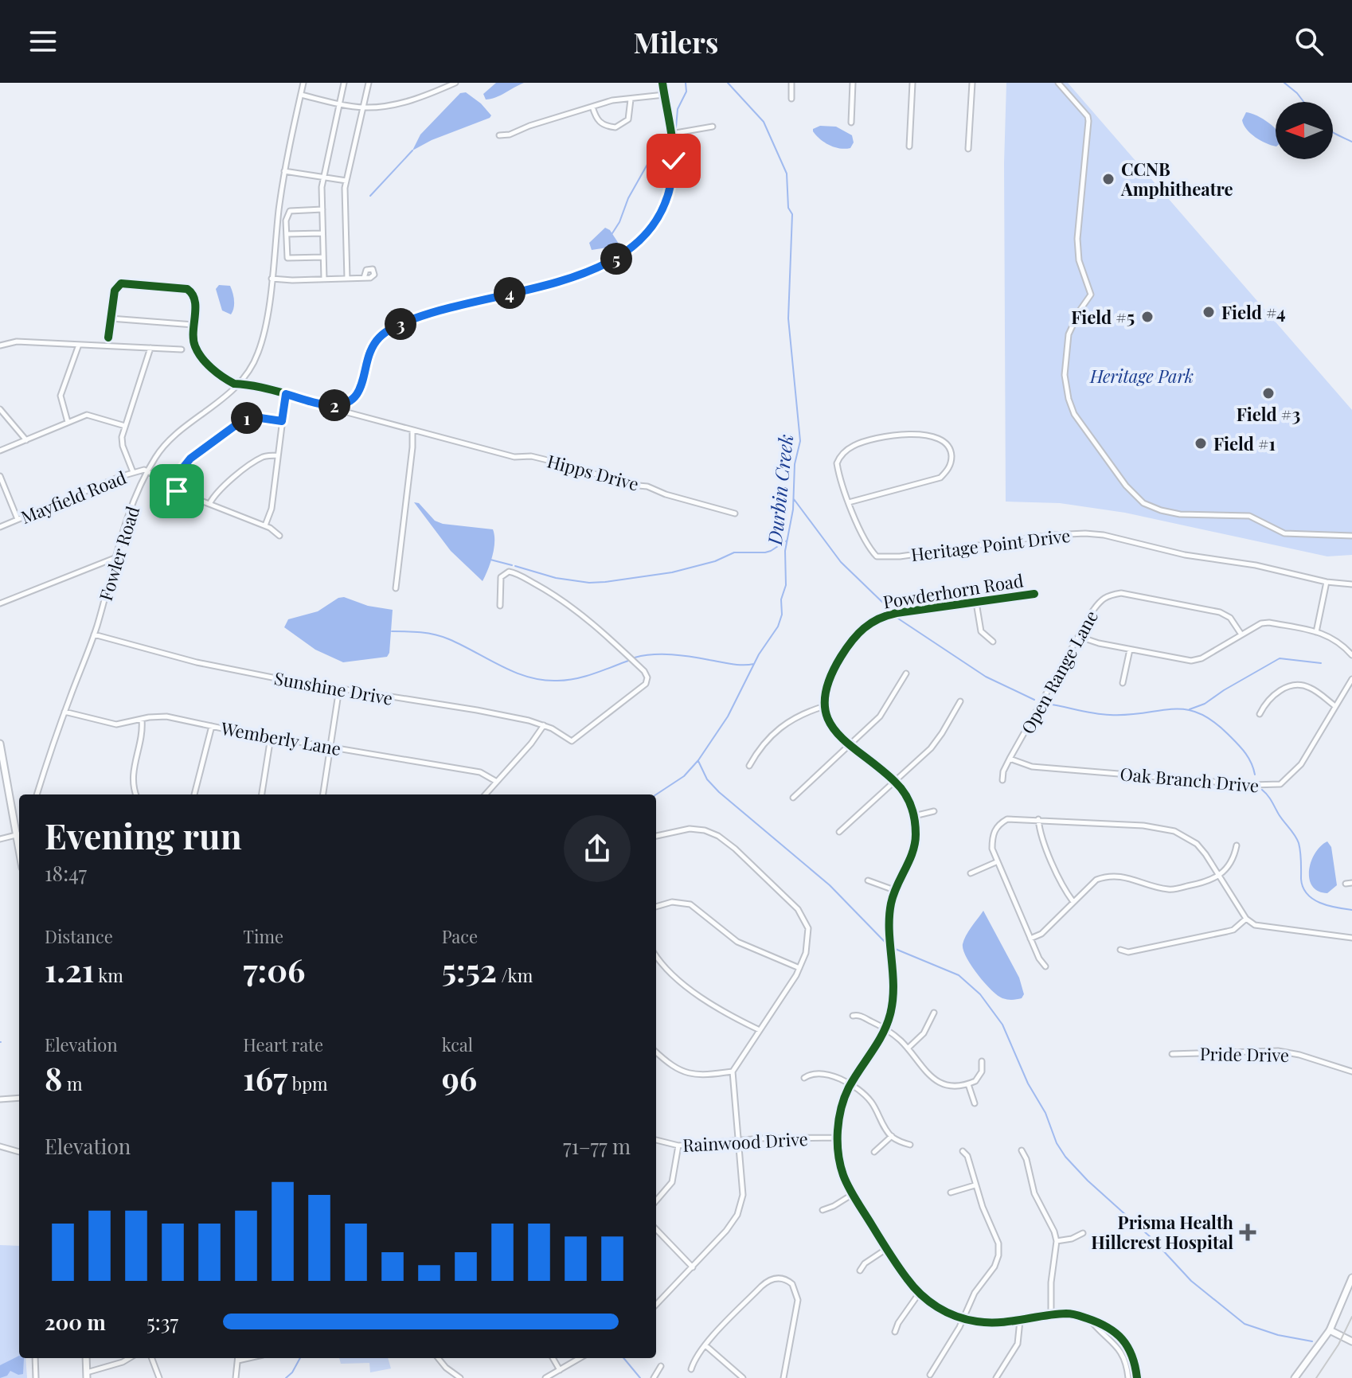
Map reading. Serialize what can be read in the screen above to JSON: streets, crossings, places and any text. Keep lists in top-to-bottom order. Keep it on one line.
{"streets":{"street":["Hipps Drive","Mayfield Road","Heritage Point Drive","Fowler Road","Powderhorn Road","Open Range Lane","Sunshine Drive","Wemberly Lane","Oak Branch Drive","Pride Drive","Rainwood Drive"]},"crossings":[["Hipps Drive","Fowler Road"],["Mayfield Road","Fowler Road"],["Fowler Road","Sunshine Drive"],["Fowler Road","Wemberly Lane"],["Open Range Lane","Oak Branch Drive"]],"water":["Durbin Creek"],"parks":["Heritage Park"],"places":{"other":["CCNB Amphitheatre","Field #4","Field #5","Field #3","Field #1"],"health":["Prisma Health Hillcrest Hospital"]},"north":"left","page":{"header":"Milers","pins":["5","4","3","2","1"],"heading":["Evening run","18:47"],"stats":[["Distance","1.21 km"],["Time","7:06"],["Pace","5:52 /km"],["Elevation","8 m"],["Heart rate","167 bpm"],["kcal","96"]],"chart":["Elevation","71–77 m"],"list":[{"name":"200 m","note":"5:37"}]}}
